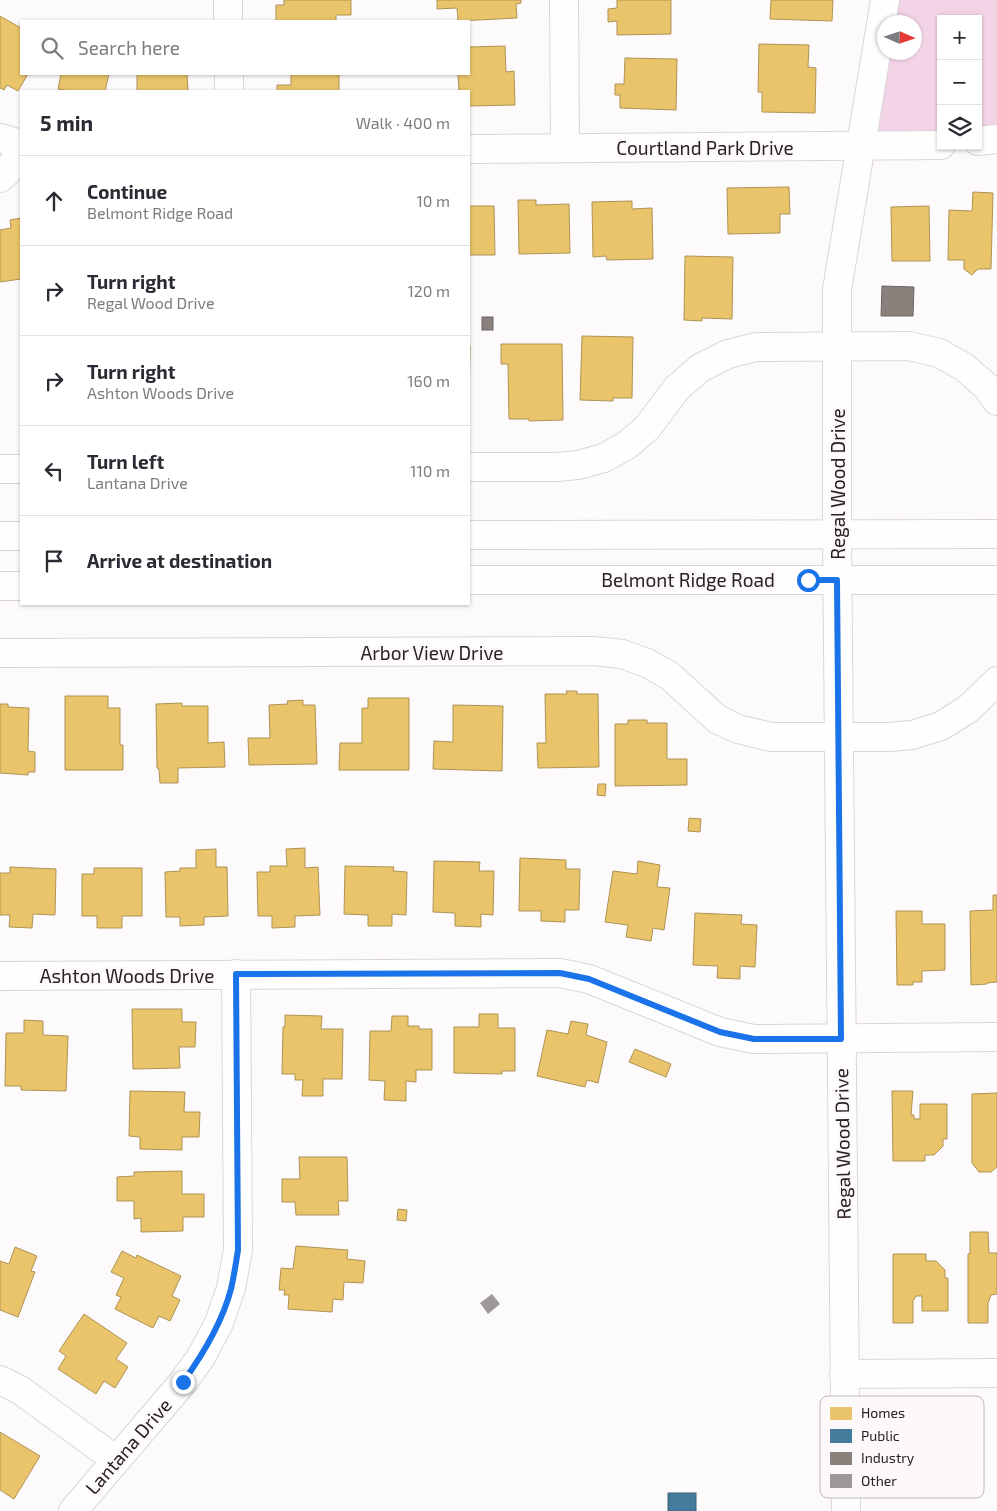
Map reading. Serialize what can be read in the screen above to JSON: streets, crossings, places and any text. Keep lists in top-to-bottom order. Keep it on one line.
{"streets":{"street":["Courtland Park Drive","Regal Wood Drive","Belmont Ridge Road","Arbor View Drive","Ashton Woods Drive","Lantana Drive"]},"crossings":[["Courtland Park Drive","Regal Wood Drive"],["Regal Wood Drive","Belmont Ridge Road"],["Regal Wood Drive","Arbor View Drive"],["Regal Wood Drive","Ashton Woods Drive"],["Ashton Woods Drive","Lantana Drive"]],"legend":["Homes","Public","Industry","Other"],"north":"right","page":{"map_buttons":["+","−"],"search":"Search here","heading":["5 min","Walk · 400 m"],"list":[["Continue","Belmont Ridge Road","10 m"],["Turn right","Regal Wood Drive","120 m"],["Turn right","Ashton Woods Drive","160 m"],["Turn left","Lantana Drive","110 m"],"Arrive at destination"]}}
